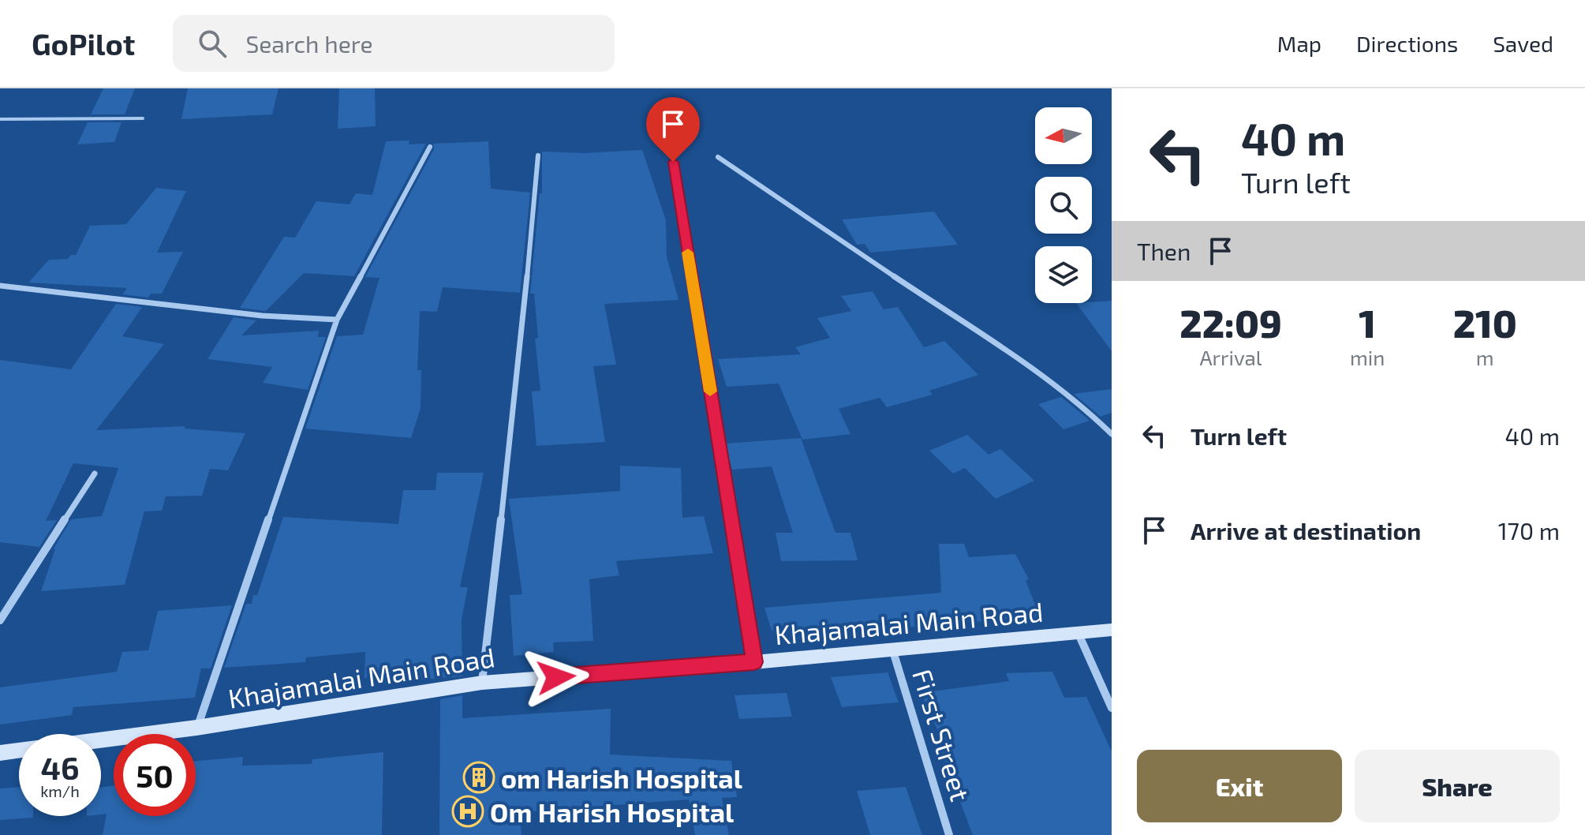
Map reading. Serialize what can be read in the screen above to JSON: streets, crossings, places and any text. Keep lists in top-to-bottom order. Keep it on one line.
{"streets":{"main road":["Khajamalai Main Road"],"street":["First Street"]},"crossings":[["Khajamalai Main Road","First Street"]],"places":{"building":["om Harish Hospital"],"hospital":["Om Harish Hospital"]},"north":"left","page":{"header":"GoPilot","search":"Search here","nav":["Map","Directions","Saved"],"turn":["40 m","Turn left"],"then":"Then","eta":["22:09","Arrival","1","min","210","m"],"list":[{"name":"Turn left","value":"40 m"},{"name":"Arrive at destination","value":"170 m"}],"speed":"46 km/h","limit":"50","buttons":["Exit","Share"]}}
